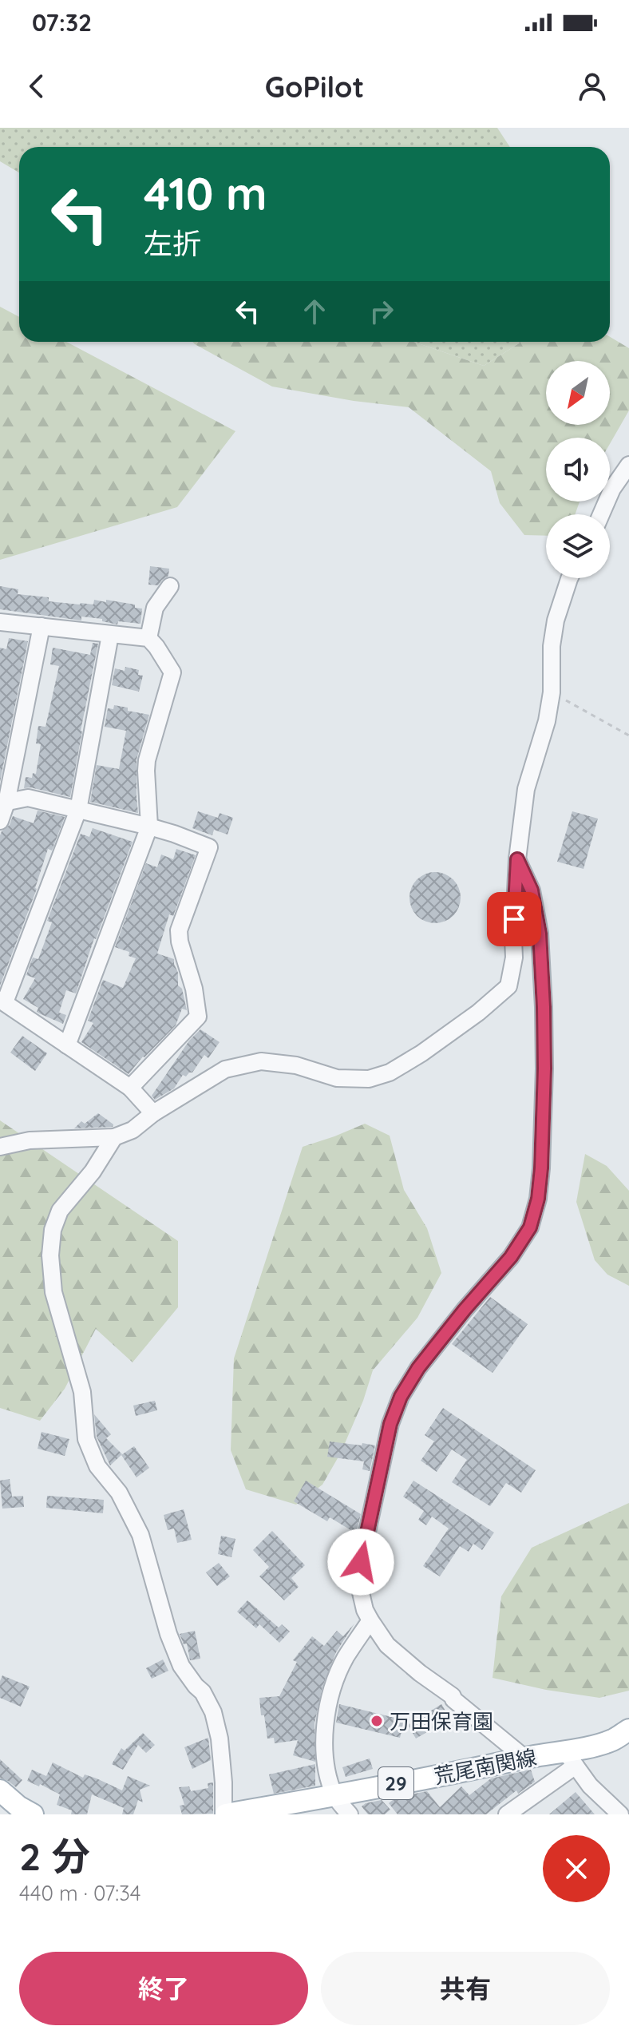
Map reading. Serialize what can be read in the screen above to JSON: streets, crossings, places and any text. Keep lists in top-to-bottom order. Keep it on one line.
{"streets":{"main road":["荒尾南関線","29"]},"places":["万田保育園"],"north":"bottom left","page":{"status":"07:32","header":"GoPilot","turn":["410 m","左折"],"heading":["2 分","440 m · 07:34"],"buttons":["終了","共有"]}}
